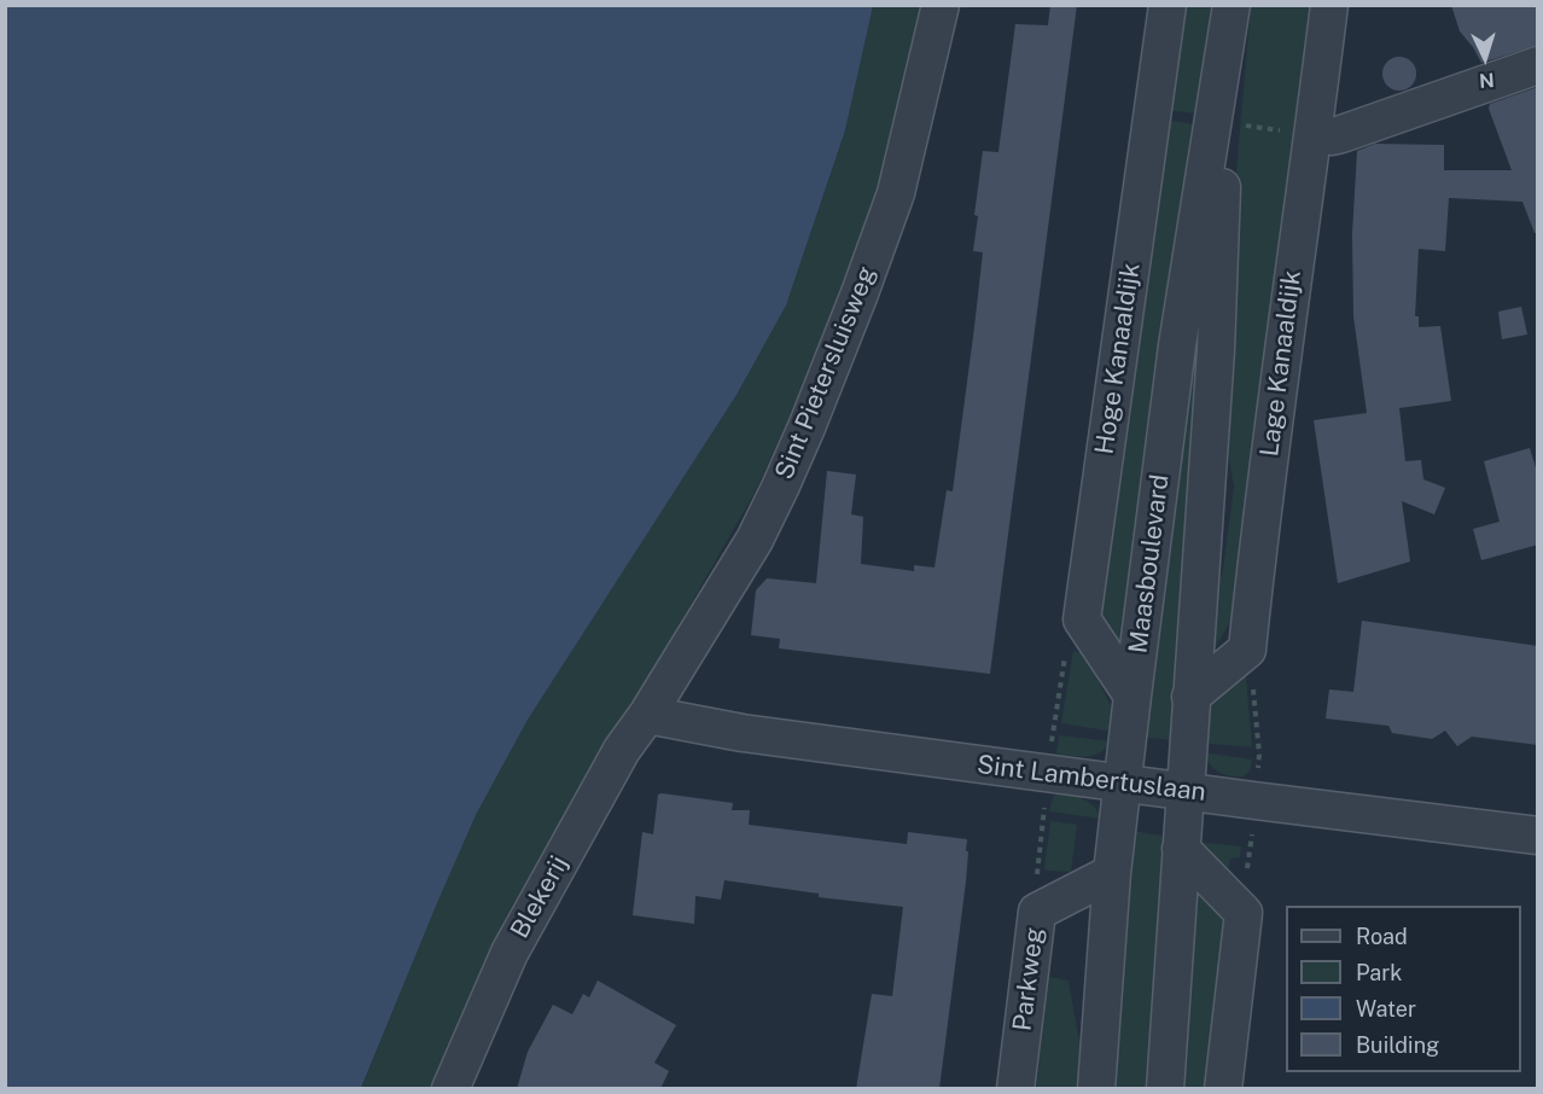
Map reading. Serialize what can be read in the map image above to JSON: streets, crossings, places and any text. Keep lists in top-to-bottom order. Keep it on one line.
{"streets":{"street":["Hoge Kanaaldijk","Lage Kanaaldijk","Sint Pietersluisweg","Maasboulevard","Sint Lambertuslaan","Blekerij","Parkweg"]},"crossings":[["Hoge Kanaaldijk","Maasboulevard"],["Lage Kanaaldijk","Maasboulevard"],["Sint Pietersluisweg","Sint Lambertuslaan"],["Sint Pietersluisweg","Blekerij"],["Maasboulevard","Sint Lambertuslaan"],["Maasboulevard","Parkweg"],["Sint Lambertuslaan","Blekerij"]],"legend":["Road","Park","Water","Building"],"north":"bottom"}
